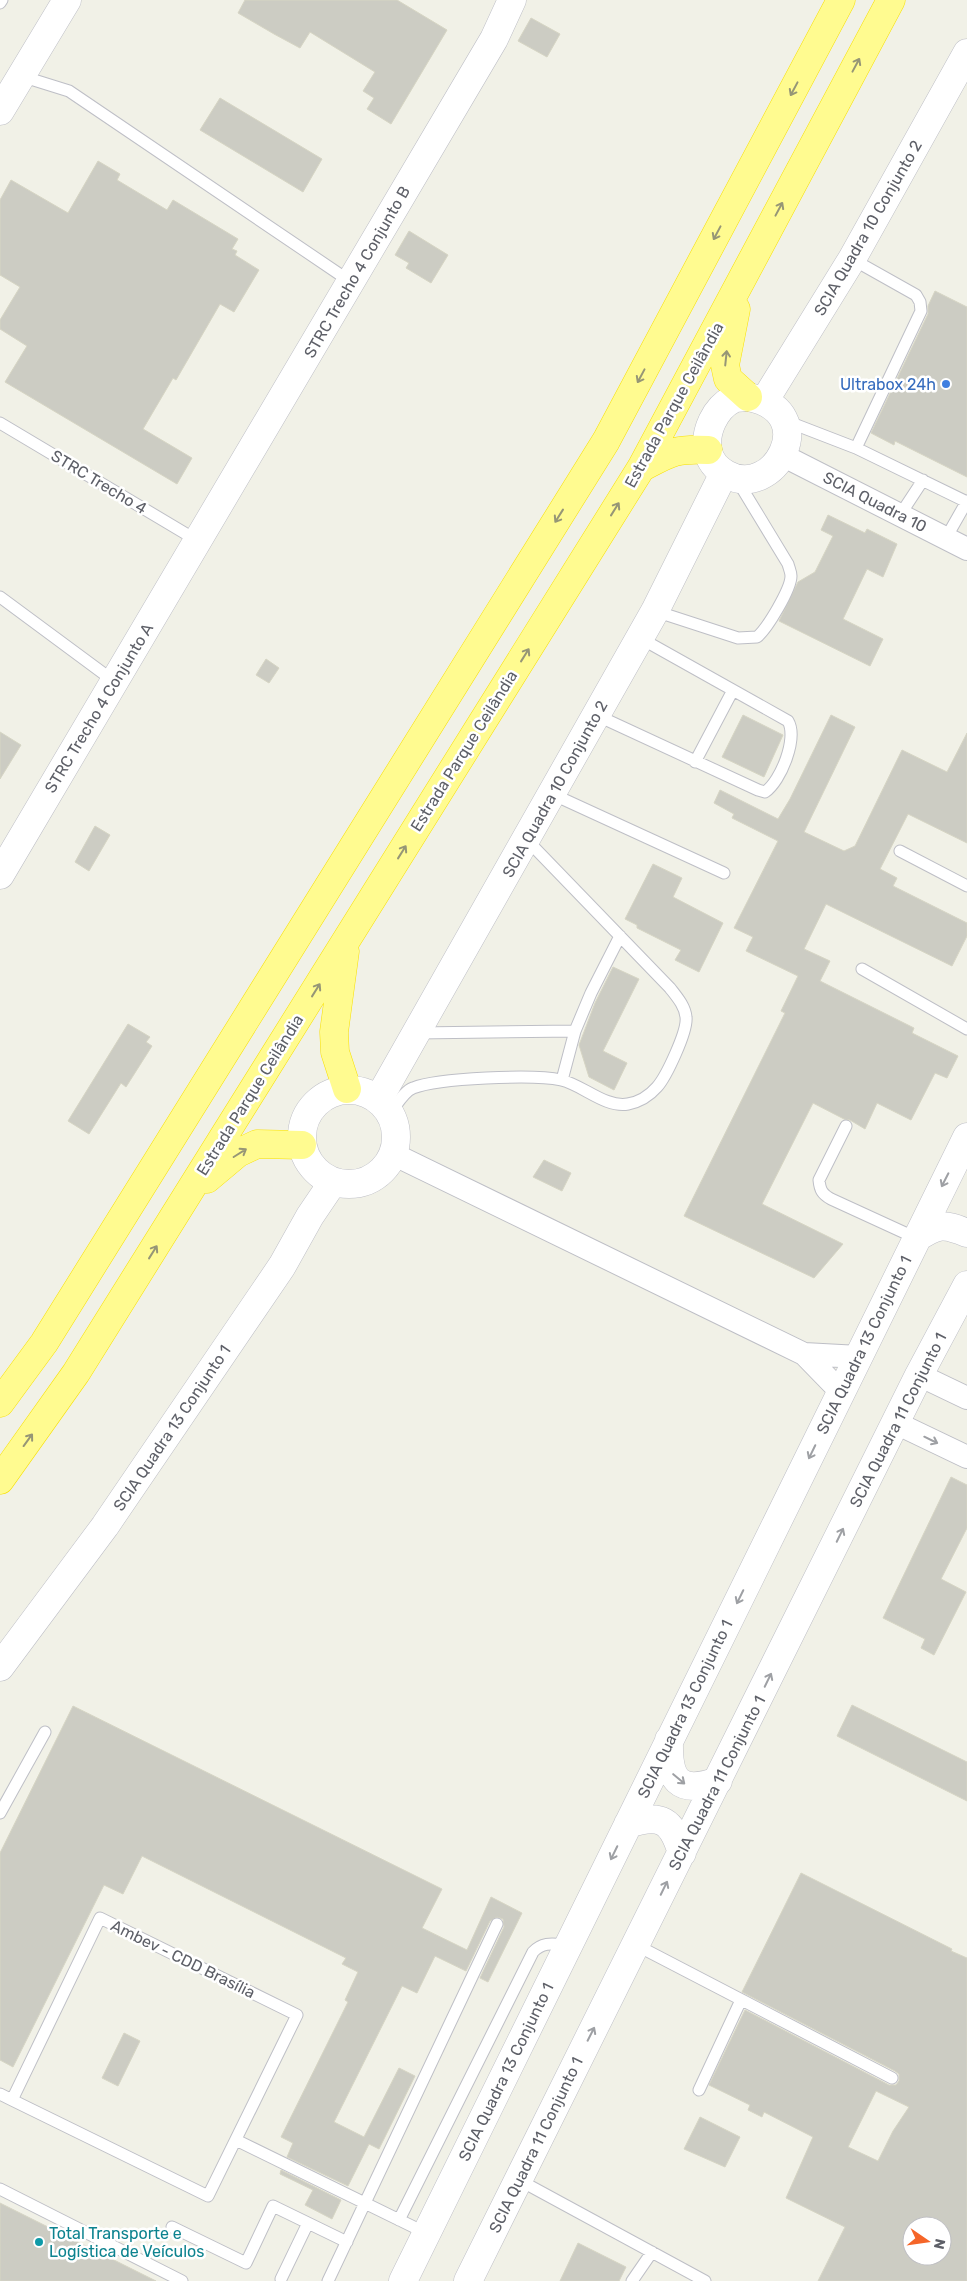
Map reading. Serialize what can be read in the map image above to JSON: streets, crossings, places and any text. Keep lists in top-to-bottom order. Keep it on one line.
{"streets":{"highway":["Estrada Parque Ceilândia"],"street":["SCIA Quadra 10 Conjunto 2","STRC Trecho 4 Conjunto B","SCIA Quadra 10","STRC Trecho 4 Conjunto A","SCIA Quadra 13 Conjunto 1","SCIA Quadra 11 Conjunto 1"],"lane":["STRC Trecho 4","Ambev - CDD Brasília"]},"crossings":[["SCIA Quadra 10 Conjunto 2","SCIA Quadra 10"],["SCIA Quadra 10 Conjunto 2","SCIA Quadra 13 Conjunto 1"],["STRC Trecho 4 Conjunto B","STRC Trecho 4"],["STRC Trecho 4 Conjunto B","STRC Trecho 4 Conjunto A"],["STRC Trecho 4","STRC Trecho 4 Conjunto A"]],"one_way":["SCIA Quadra 11 Conjunto 1"],"places":["Ultrabox 24h","Total Transporte e Logística de Veículos"],"north":"right"}
